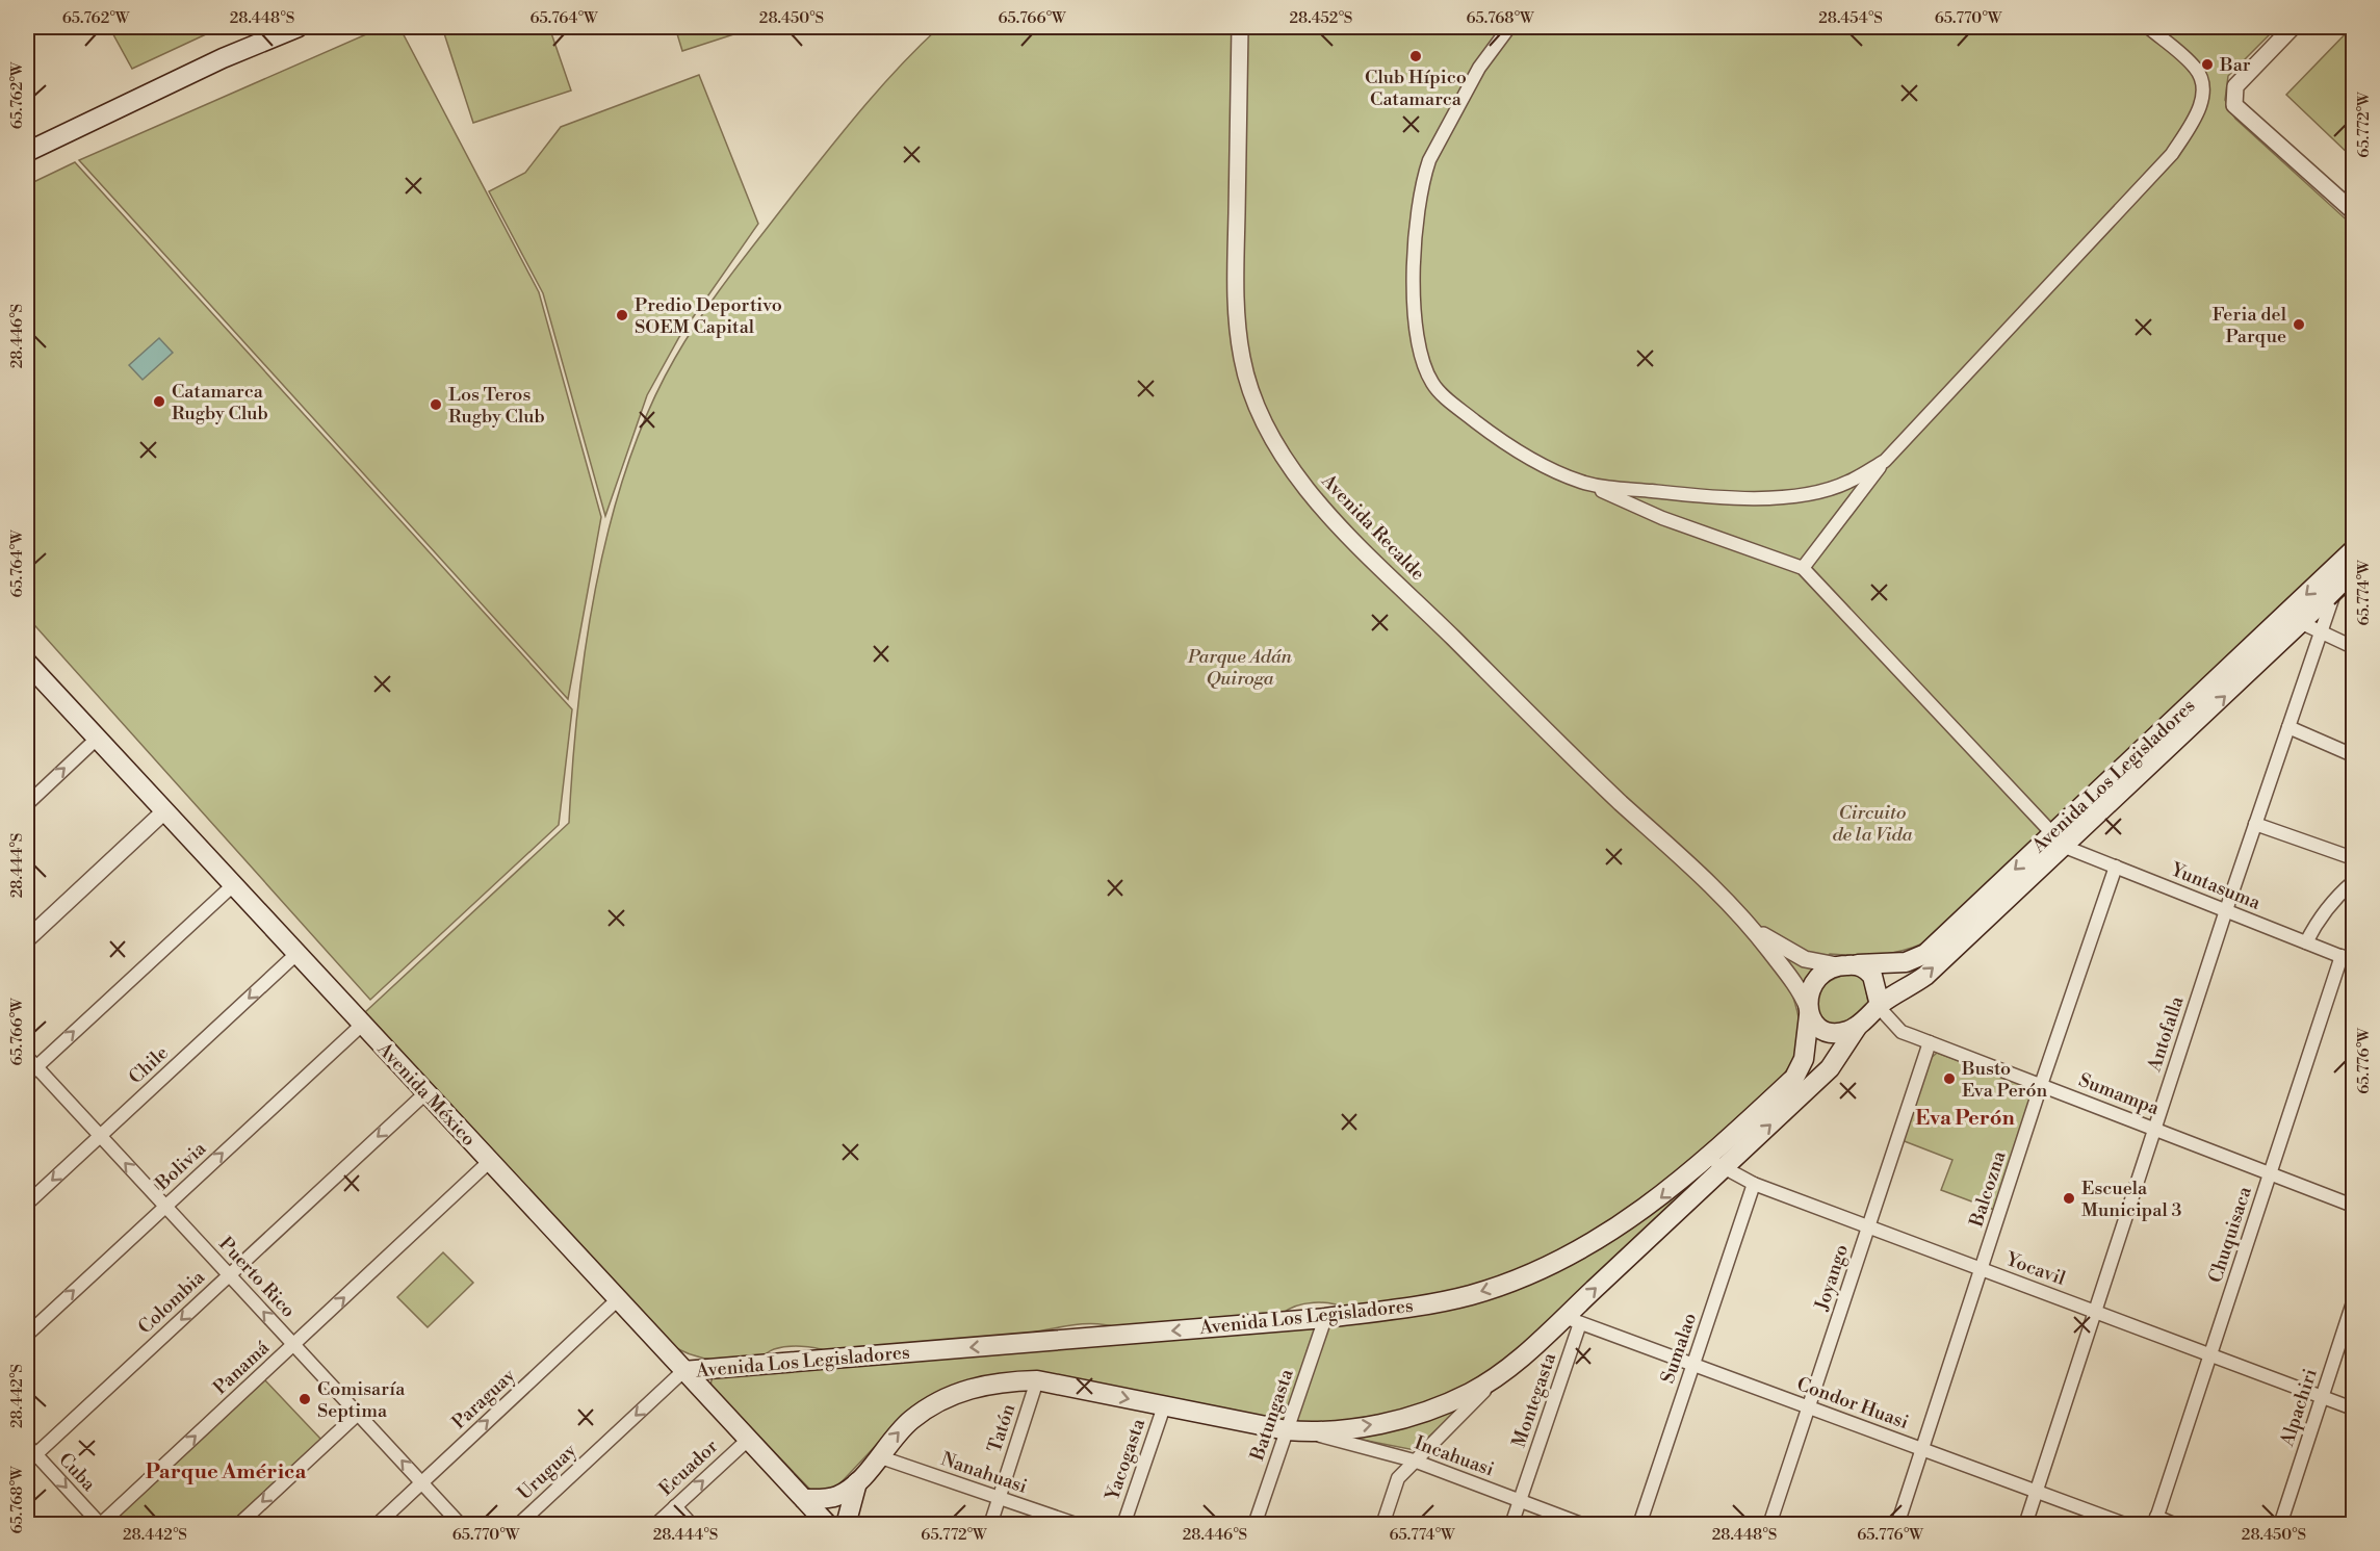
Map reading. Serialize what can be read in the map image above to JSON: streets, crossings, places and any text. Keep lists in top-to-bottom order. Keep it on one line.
{"streets":{"main road":["Avenida Los Legisladores","Avenida México"],"street":["Avenida Recalde","Yuntasuma","Antofalla","Chile","Sumampa","Bolivia","Balcozna","Chuquisaca","Yocavil","Puerto Rico","Joyango","Colombia","Sumalao","Panamá","Paraguay","Montegasta","Condor Huasi","Alpachiri","Batungasta","Tatón","Incahuasi","Yacogasta","Ecuador","Cuba","Uruguay","Nanahuasi"]},"crossings":[["Avenida Recalde","Avenida Los Legisladores"],["Avenida Recalde","Sumampa"],["Avenida Los Legisladores","Yuntasuma"],["Avenida Los Legisladores","Antofalla"],["Avenida Los Legisladores","Avenida México"],["Avenida Los Legisladores","Sumampa"],["Avenida Los Legisladores","Yocavil"],["Avenida Los Legisladores","Montegasta"],["Avenida Los Legisladores","Condor Huasi"],["Avenida Los Legisladores","Batungasta"],["Avenida Los Legisladores","Tatón"],["Avenida Los Legisladores","Incahuasi"],["Avenida Los Legisladores","Yacogasta"],["Avenida Los Legisladores","Uruguay"],["Avenida Los Legisladores","Nanahuasi"],["Yuntasuma","Antofalla"],["Yuntasuma","Balcozna"],["Yuntasuma","Chuquisaca"],["Antofalla","Sumampa"],["Antofalla","Yocavil"],["Antofalla","Condor Huasi"],["Chile","Avenida México"],["Chile","Puerto Rico"],["Avenida México","Bolivia"],["Avenida México","Colombia"],["Avenida México","Panamá"],["Avenida México","Paraguay"],["Avenida México","Ecuador"],["Avenida México","Uruguay"],["Sumampa","Balcozna"],["Sumampa","Chuquisaca"],["Sumampa","Joyango"],["Bolivia","Puerto Rico"],["Balcozna","Yocavil"],["Balcozna","Condor Huasi"],["Chuquisaca","Yocavil"],["Yocavil","Joyango"],["Yocavil","Sumalao"],["Yocavil","Alpachiri"],["Puerto Rico","Colombia"],["Puerto Rico","Panamá"],["Puerto Rico","Paraguay"],["Joyango","Condor Huasi"],["Colombia","Cuba"],["Sumalao","Condor Huasi"],["Panamá","Cuba"],["Montegasta","Condor Huasi"],["Montegasta","Incahuasi"],["Tatón","Nanahuasi"]],"one_way":["Bolivia","Puerto Rico","Colombia","Paraguay","Ecuador","Cuba","Uruguay"],"districts":["Eva Perón","Parque América"],"parks":["Parque Adán Quiroga","Circuito de la Vida"],"places":["Club Hípico Catamarca","Bar","Predio Deportivo SOEM Capital","Feria del Parque","Catamarca Rugby Club","Los Teros Rugby Club","Busto Eva Perón","Escuela Municipal 3","Comisaría Septima"],"coordinates":["65.762°W","28.448°S","65.764°W","28.450°S","65.766°W","28.452°S","65.768°W","28.454°S","65.770°W","65.772°W","28.446°S","65.774°W","28.444°S","65.776°W","28.442°S"]}
